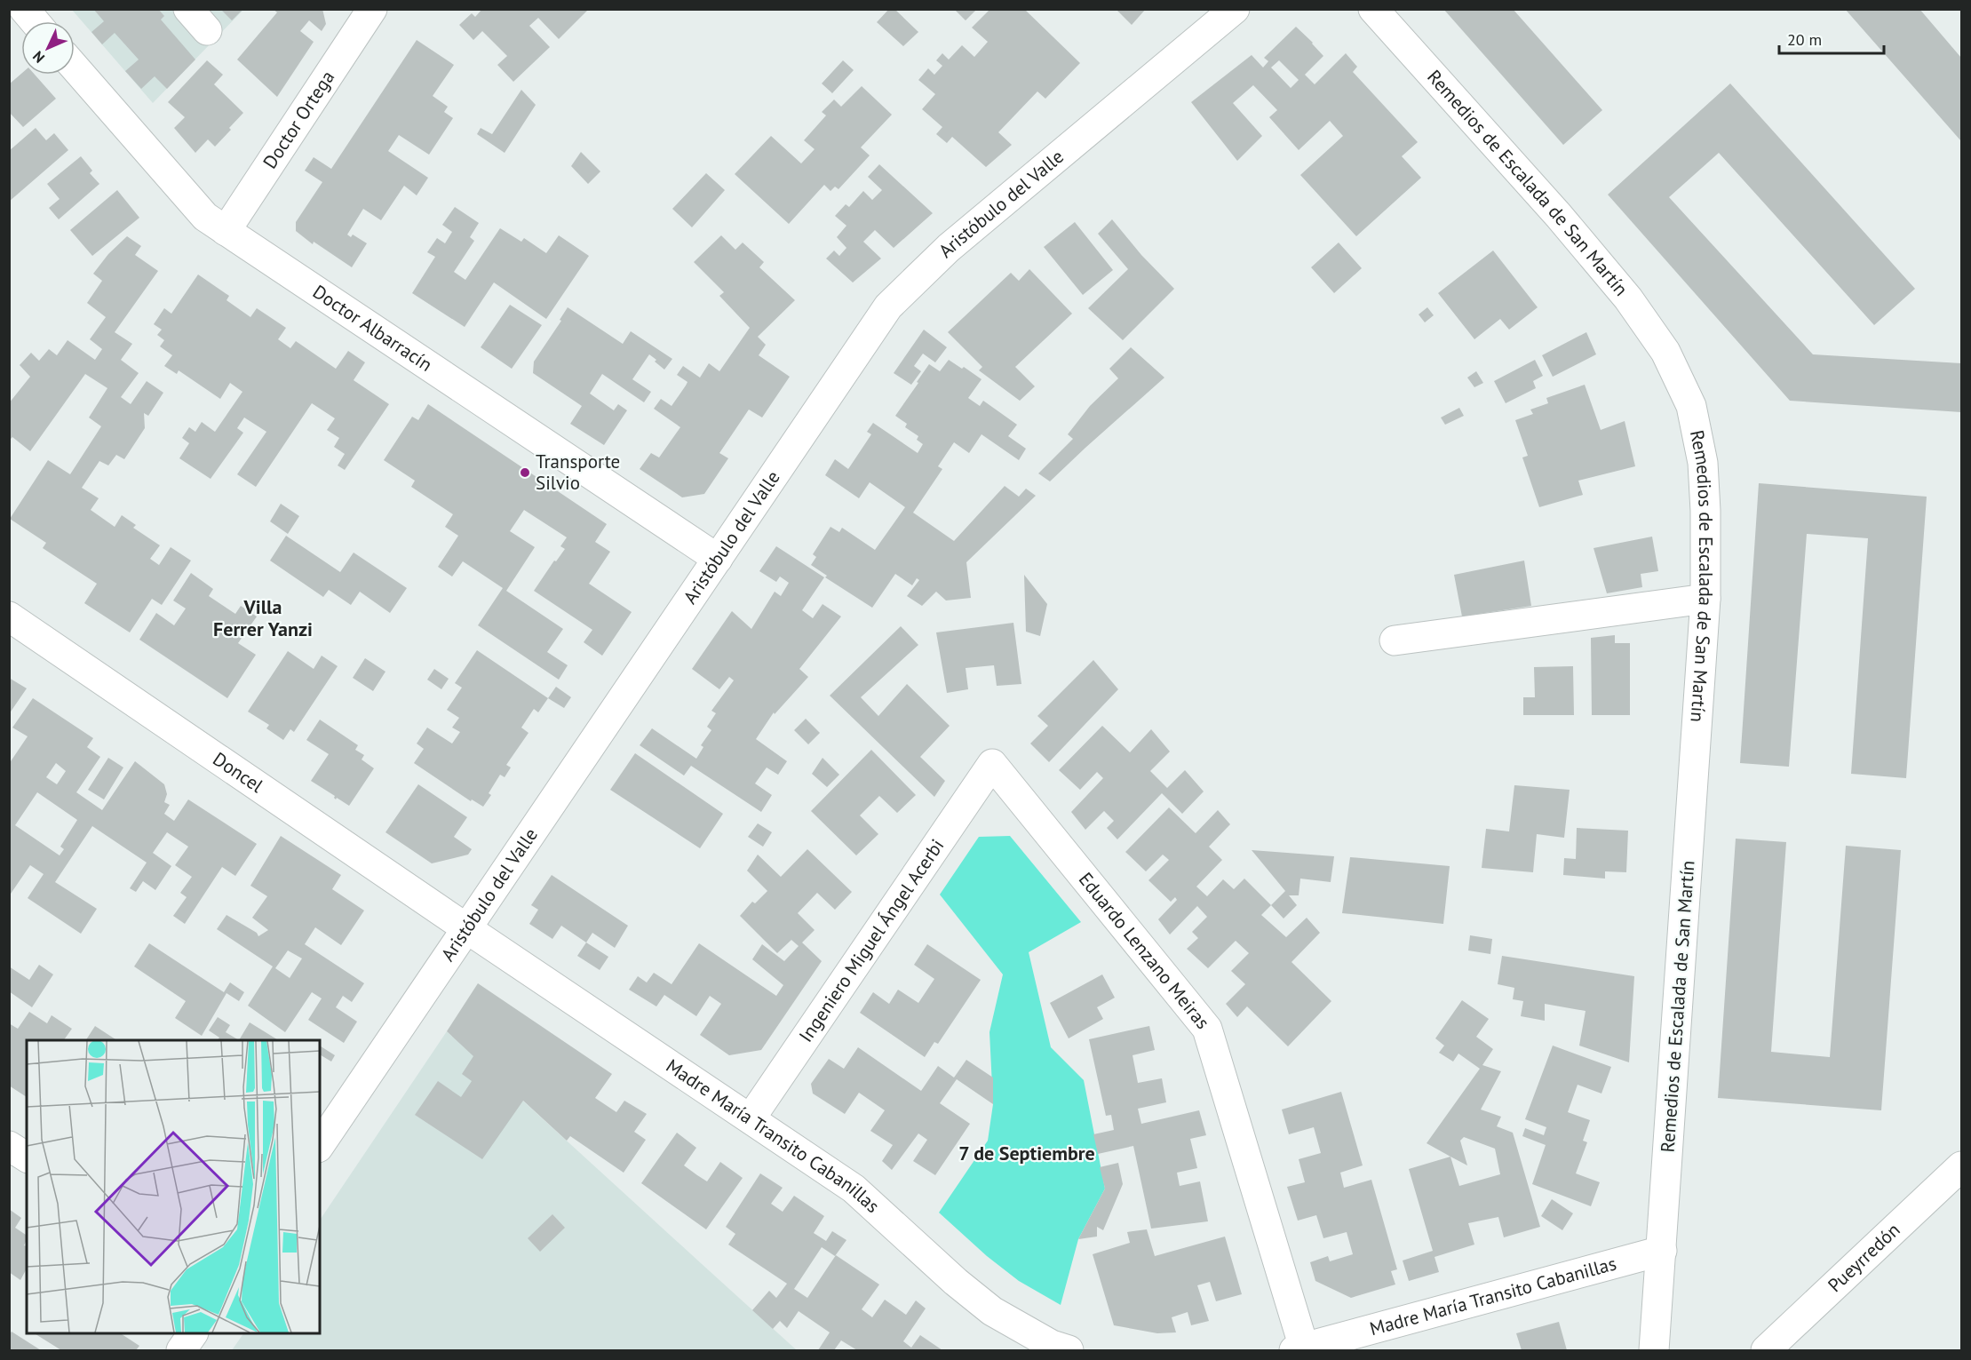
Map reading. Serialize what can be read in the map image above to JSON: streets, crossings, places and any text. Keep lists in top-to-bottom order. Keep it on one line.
{"streets":{"street":["Doctor Ortega","Remedios de Escalada de San Martín","Aristóbulo del Valle","Doctor Albarracín","Doncel","Ingeniero Miguel Ángel Acerbi","Eduardo Lenzano Meiras","Madre María Transito Cabanillas","Pueyrredón"]},"crossings":[["Doctor Ortega","Doctor Albarracín"],["Remedios de Escalada de San Martín","Madre María Transito Cabanillas"],["Aristóbulo del Valle","Doctor Albarracín"],["Aristóbulo del Valle","Doncel"],["Aristóbulo del Valle","Madre María Transito Cabanillas"],["Doncel","Madre María Transito Cabanillas"],["Ingeniero Miguel Ángel Acerbi","Eduardo Lenzano Meiras"],["Ingeniero Miguel Ángel Acerbi","Madre María Transito Cabanillas"],["Eduardo Lenzano Meiras","Madre María Transito Cabanillas"]],"districts":["Villa Ferrer Yanzi","7 de Septiembre"],"places":["Transporte Silvio"],"scale_bar":"20 m","north":"bottom left"}
